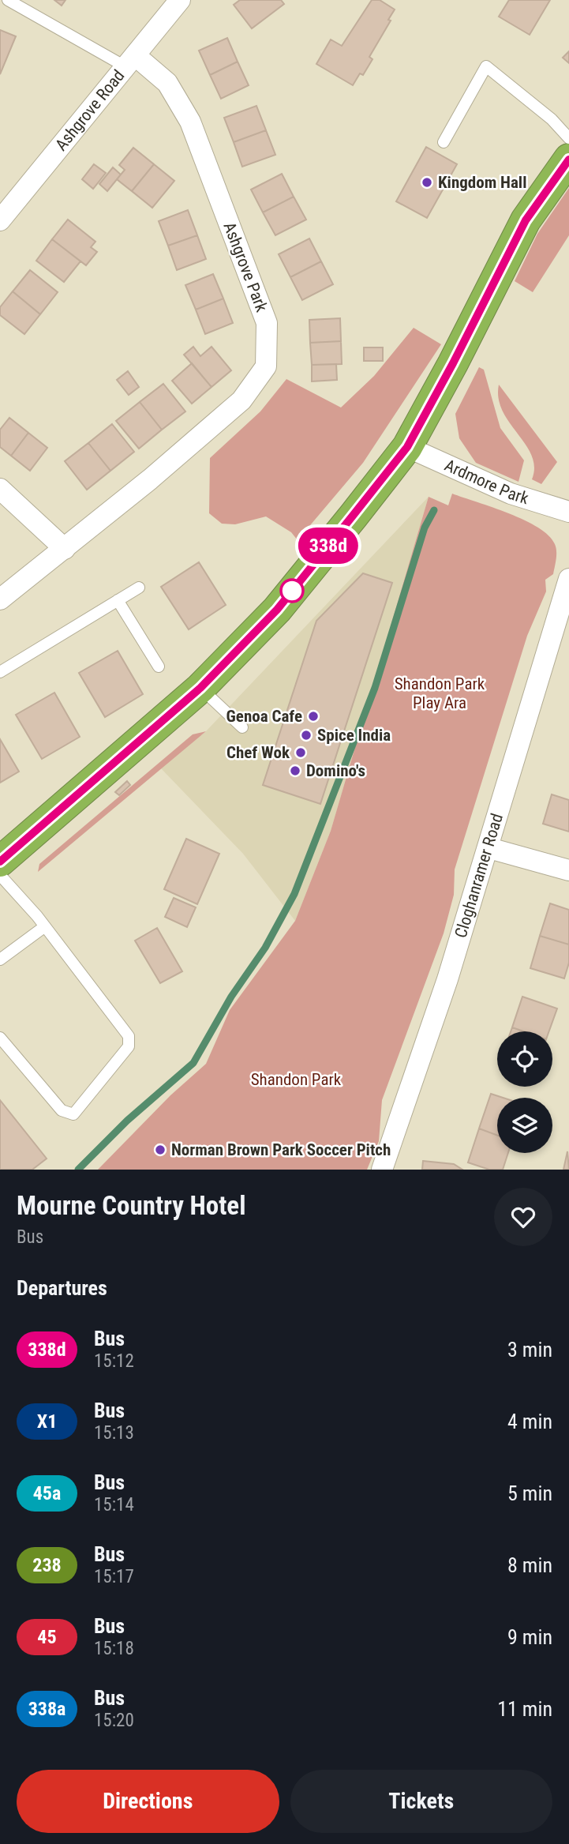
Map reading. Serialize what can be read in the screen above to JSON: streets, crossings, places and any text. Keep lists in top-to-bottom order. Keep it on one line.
{"streets":{"street":["Ashgrove Road","Ashgrove Park","Ardmore Park","Cloghanramer Road"]},"crossings":[["Ashgrove Road","Ashgrove Park"]],"parks":["Shandon Park Play Ara","Shandon Park"],"places":["Kingdom Hall","Genoa Cafe","Spice India","Chef Wok","Domino's","Norman Brown Park Soccer Pitch"],"lines":["bus line 338d"],"page":{"on_map":"338d","heading":[["Mourne Country Hotel","Bus"],"Departures"],"list":[{"mark":"338d","name":"Bus","note":"15:12","value":"3 min"},{"mark":"X1","name":"Bus","note":"15:13","value":"4 min"},{"mark":"45a","name":"Bus","note":"15:14","value":"5 min"},{"mark":"238","name":"Bus","note":"15:17","value":"8 min"},{"mark":"45","name":"Bus","note":"15:18","value":"9 min"},{"mark":"338a","name":"Bus","note":"15:20","value":"11 min"}],"buttons":["Directions","Tickets"]}}
